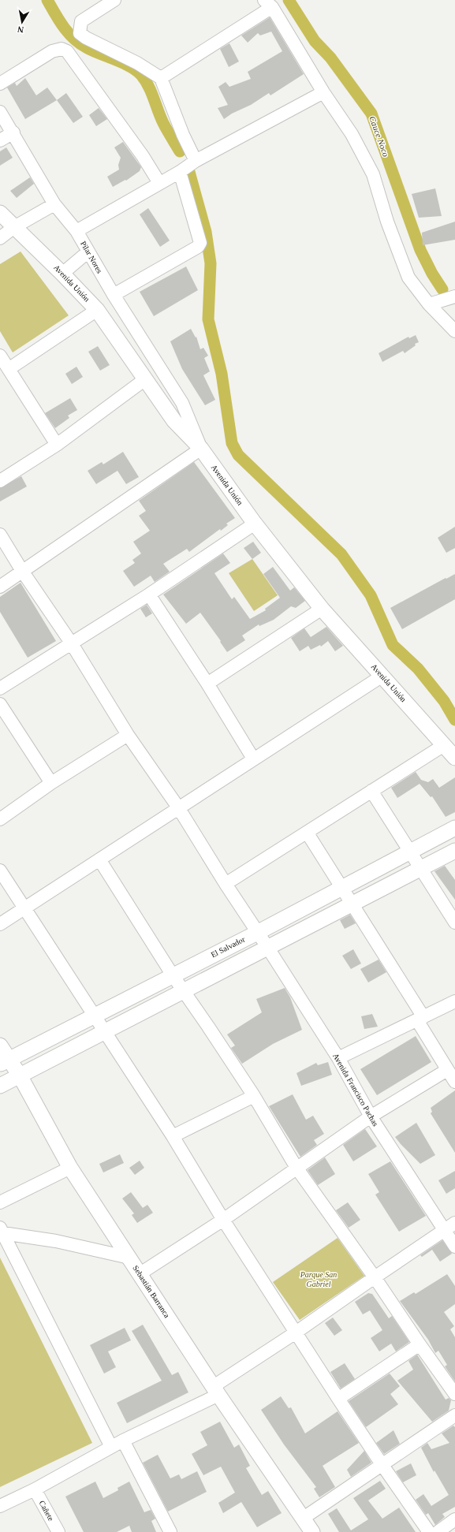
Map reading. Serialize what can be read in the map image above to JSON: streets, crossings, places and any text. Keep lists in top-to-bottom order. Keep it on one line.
{"streets":{"street":["Pilar Nores","Avenida Unión","El Salvador","Avenida Francisco Pachas","Sebastián Barranca","Cañete"]},"crossings":[["Pilar Nores","Avenida Unión"],["El Salvador","Avenida Francisco Pachas"],["El Salvador","Sebastián Barranca"]],"water":["Cauce Noco"],"parks":["Parque San Gabriel"],"north":"bottom"}
